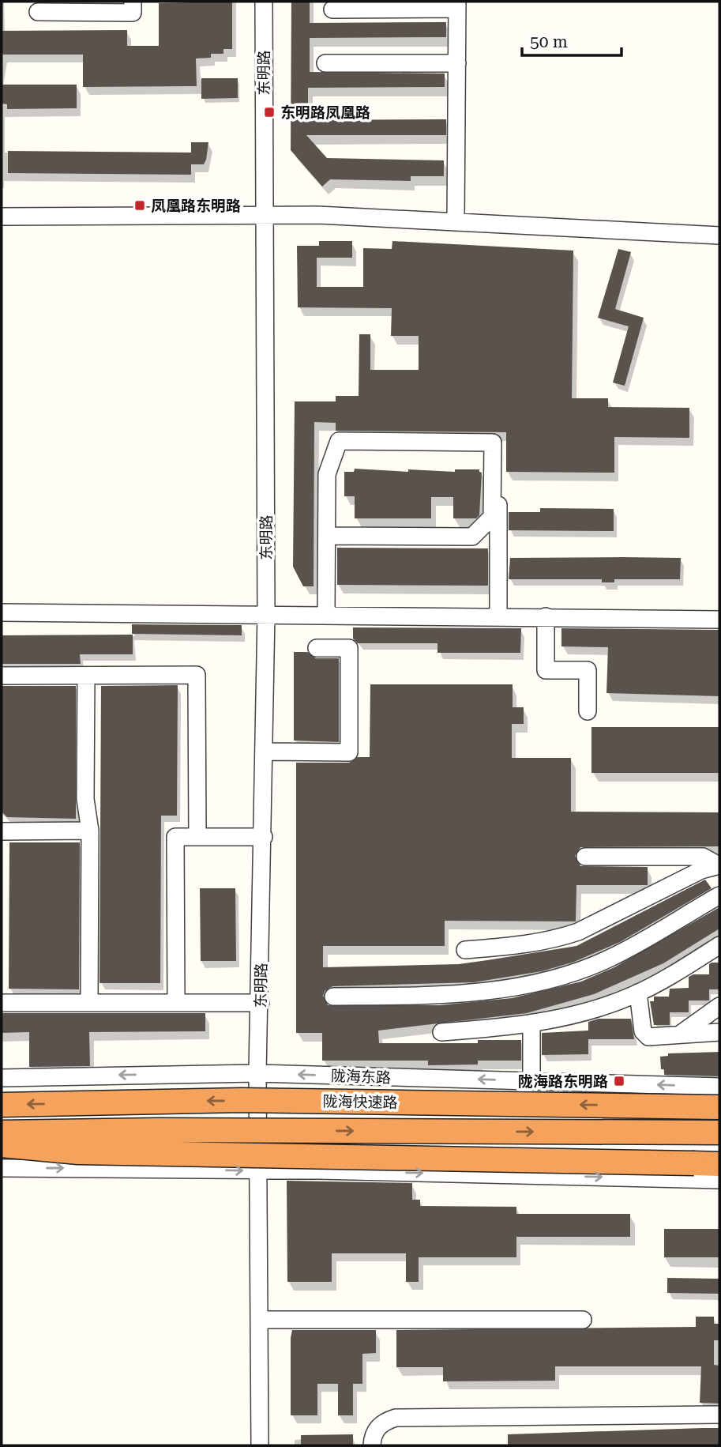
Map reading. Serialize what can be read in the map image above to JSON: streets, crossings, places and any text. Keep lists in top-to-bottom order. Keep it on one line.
{"streets":{"highway":["陇海快速路"],"street":["东明路","陇海东路"]},"crossings":[["东明路","陇海东路"]],"places":{"transit":["东明路凤凰路","凤凰路东明路","陇海路东明路"]},"scale_bar":"50 m"}
